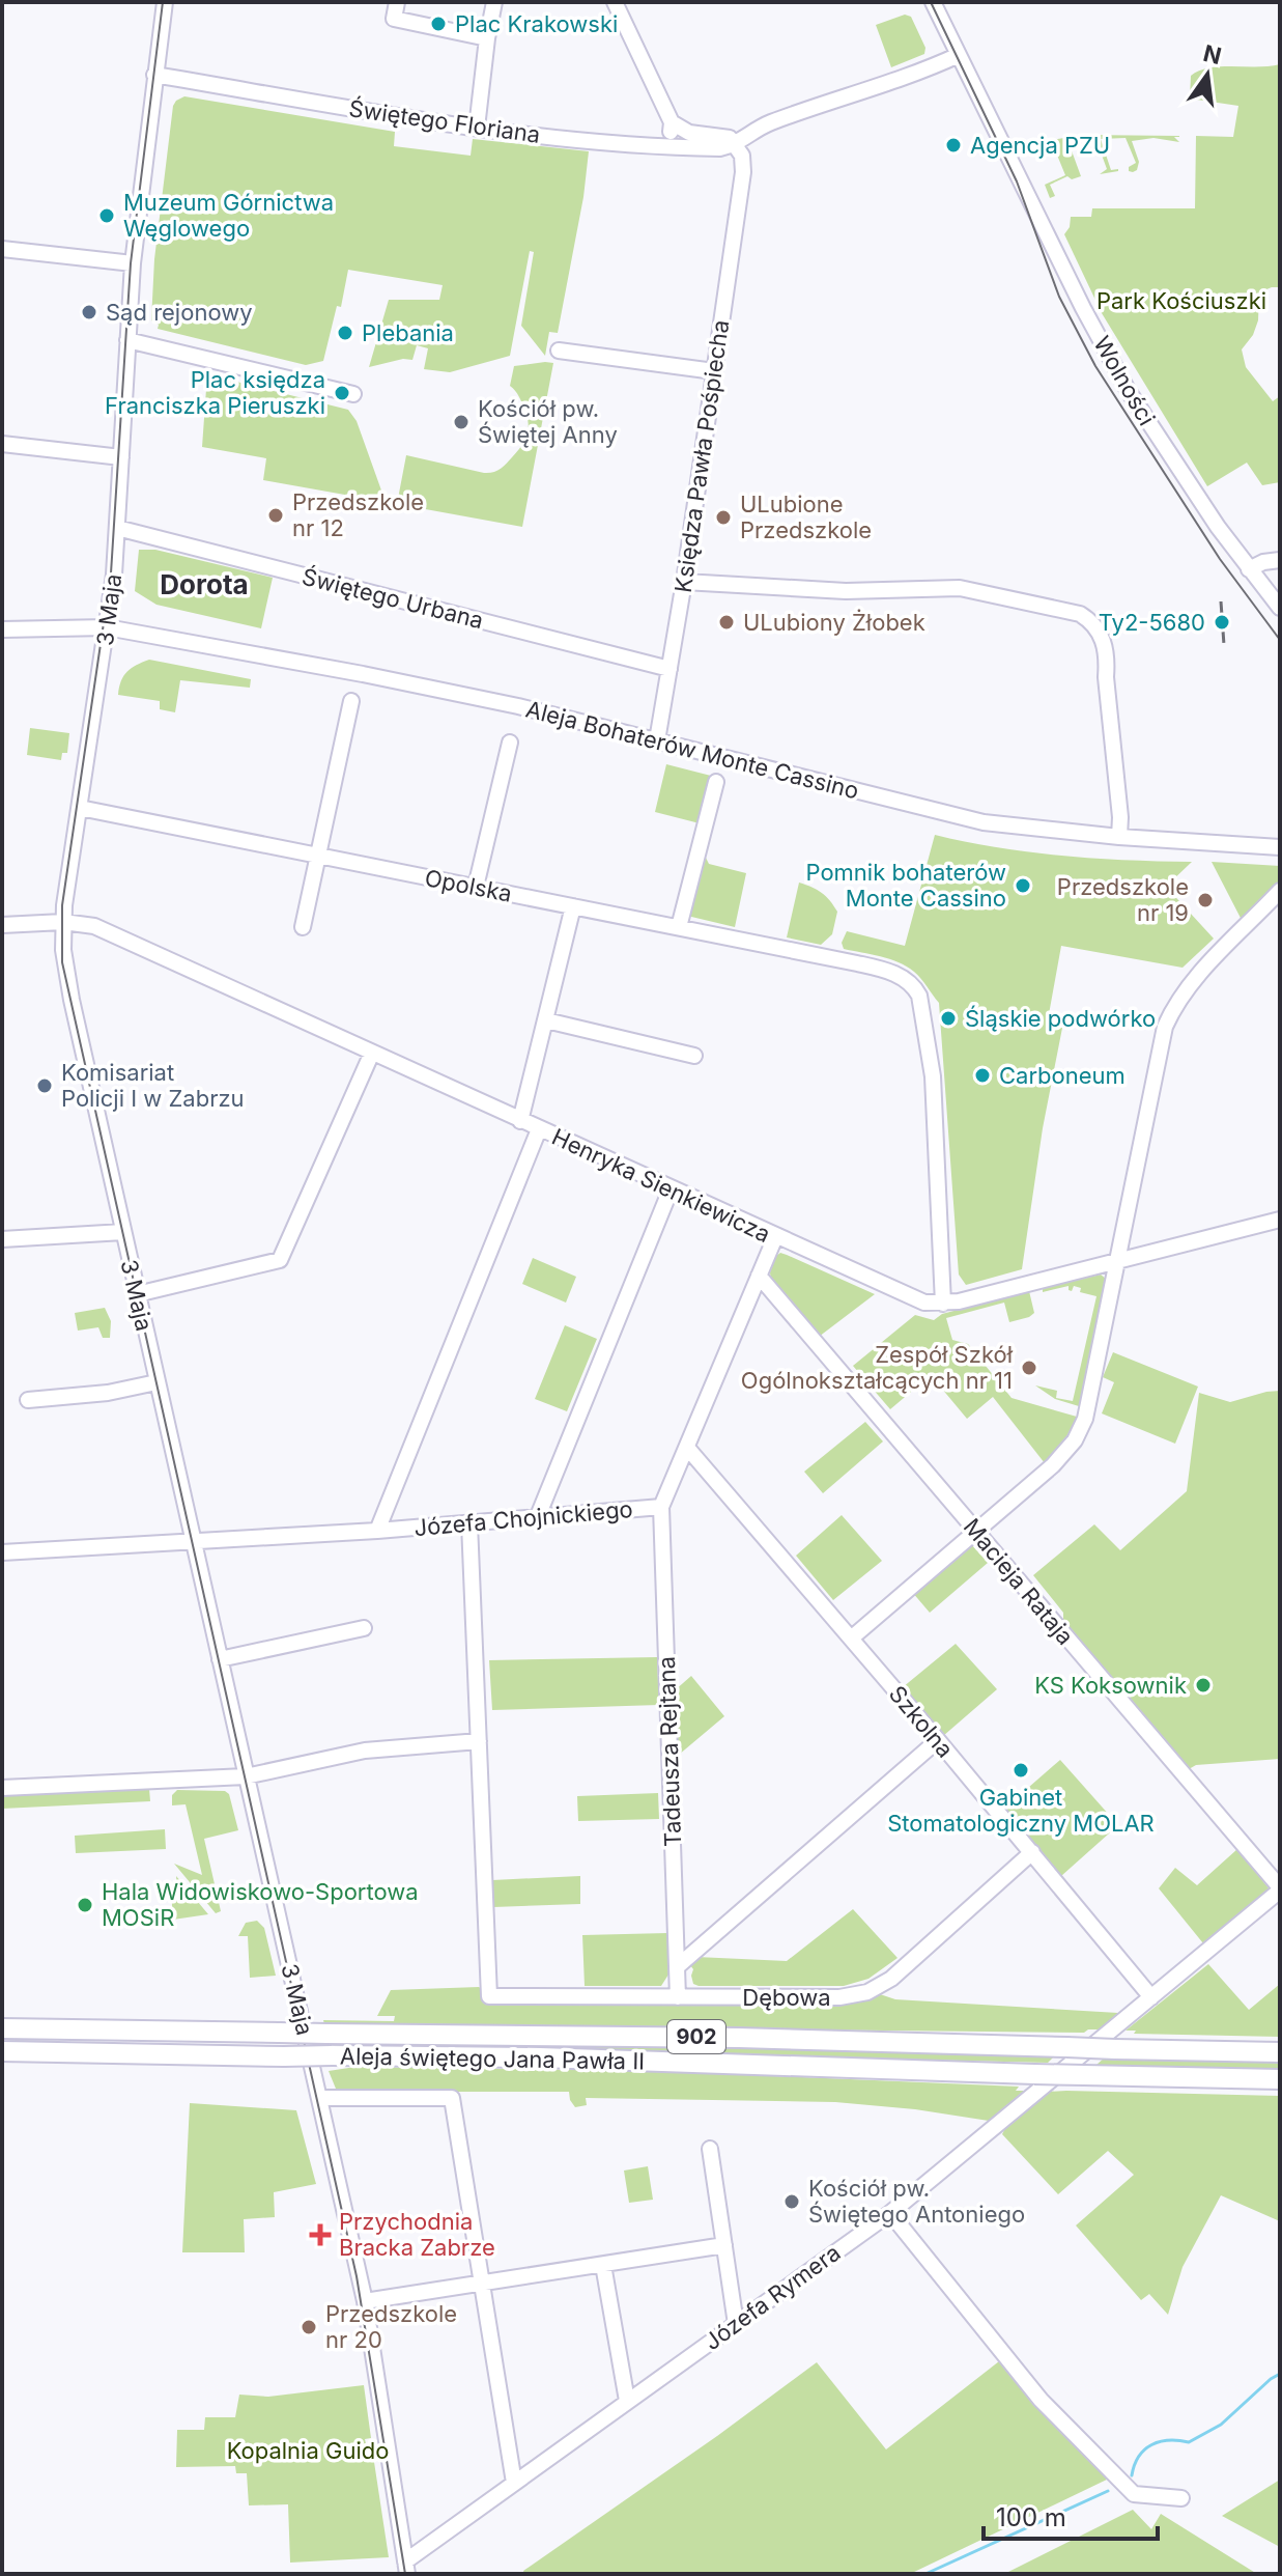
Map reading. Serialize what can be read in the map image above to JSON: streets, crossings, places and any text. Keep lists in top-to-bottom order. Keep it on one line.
{"streets":{"main road":["902","Aleja świętego Jana Pawła II"],"street":["Świętego Floriana","Wolności","Księdza Pawła Pośpiecha","Świętego Urbana","3 Maja","Aleja Bohaterów Monte Cassino","Opolska","Henryka Sienkiewicza","Józefa Chojnickiego","Macieja Rataja","Szkolna","Tadeusza Rejtana","Dębowa","Józefa Rymera"]},"crossings":[["Świętego Floriana","Księdza Pawła Pośpiecha"],["Świętego Floriana","3 Maja"],["Księdza Pawła Pośpiecha","Świętego Urbana"],["Księdza Pawła Pośpiecha","Aleja Bohaterów Monte Cassino"],["Świętego Urbana","3 Maja"],["3 Maja","Aleja Bohaterów Monte Cassino"],["3 Maja","Opolska"],["3 Maja","Henryka Sienkiewicza"],["3 Maja","Józefa Chojnickiego"],["3 Maja","Józefa Rymera"],["Opolska","Henryka Sienkiewicza"],["Henryka Sienkiewicza","Józefa Chojnickiego"],["Józefa Chojnickiego","Macieja Rataja"],["Józefa Chojnickiego","Szkolna"],["Józefa Chojnickiego","Tadeusza Rejtana"],["Macieja Rataja","Józefa Rymera"],["Szkolna","Dębowa"],["Szkolna","Józefa Rymera"],["Tadeusza Rejtana","Dębowa"]],"districts":["Dorota"],"parks":["Park Kościuszki","Kopalnia Guido"],"places":{"other":["Plac Krakowski","Agencja PZU","Muzeum Górnictwa Węglowego","Sąd rejonowy","Plebania","Plac księdza Franciszka Pieruszki","Kościół pw. Świętej Anny","Przedszkole nr 12","ULubione Przedszkole","ULubiony Żłobek","Ty2-5680","Pomnik bohaterów Monte Cassino","Przedszkole nr 19","Śląskie podwórko","Carboneum","Komisariat Policji I w Zabrzu","Zespół Szkół Ogólnokształcących nr 11","KS Koksownik","Gabinet Stomatologiczny MOLAR","Hala Widowiskowo-Sportowa MOSiR","Kościół pw. Świętego Antoniego","Przedszkole nr 20"],"health":["Przychodnia Bracka Zabrze"]},"scale_bar":"100 m","north":"top"}
